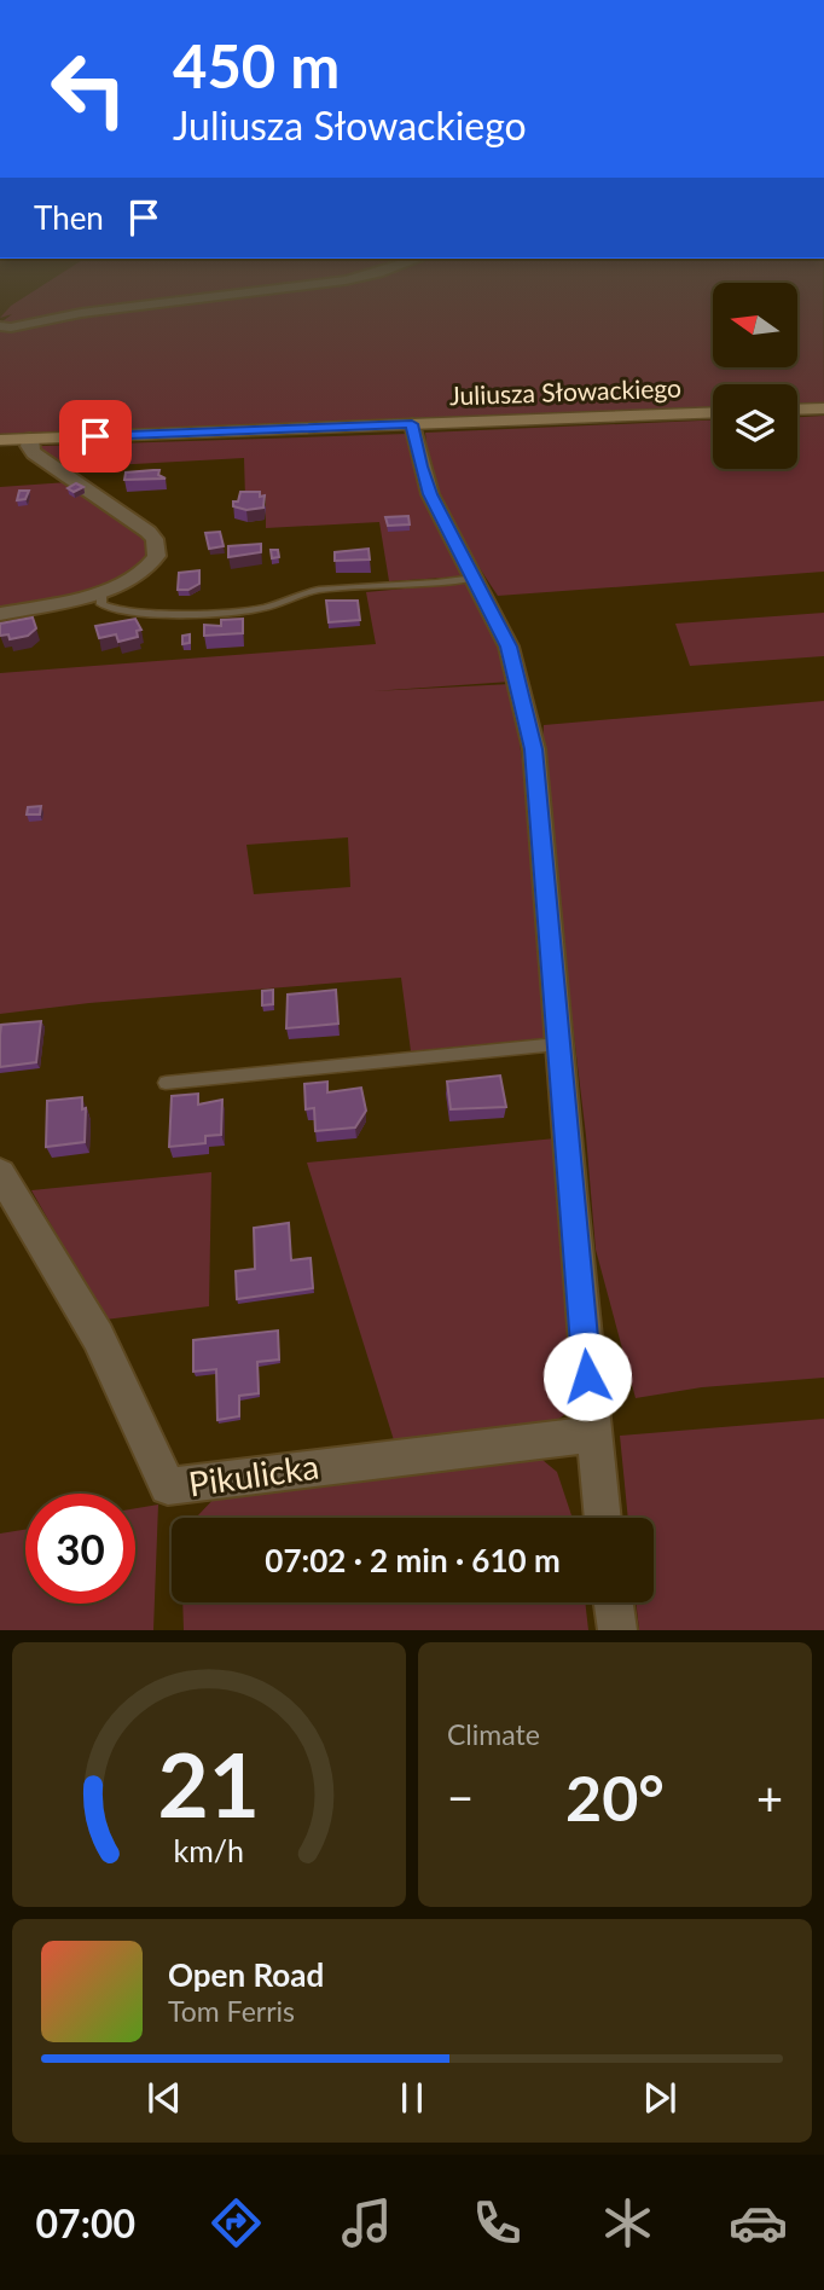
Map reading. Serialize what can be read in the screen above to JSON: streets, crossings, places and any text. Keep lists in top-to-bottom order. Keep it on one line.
{"streets":{"street":["Juliusza Słowackiego","Pikulicka"]},"north":"left","page":{"turn":["450 m","Juliusza Słowackiego"],"then":"Then","limit":"30","trip":"07:02 · 2 min · 610 m","tile":"Climate","heat":["−","20°","+"],"song":["Open Road","Tom Ferris"],"tabs":"07:00","gauge":["21","km/h"]}}
